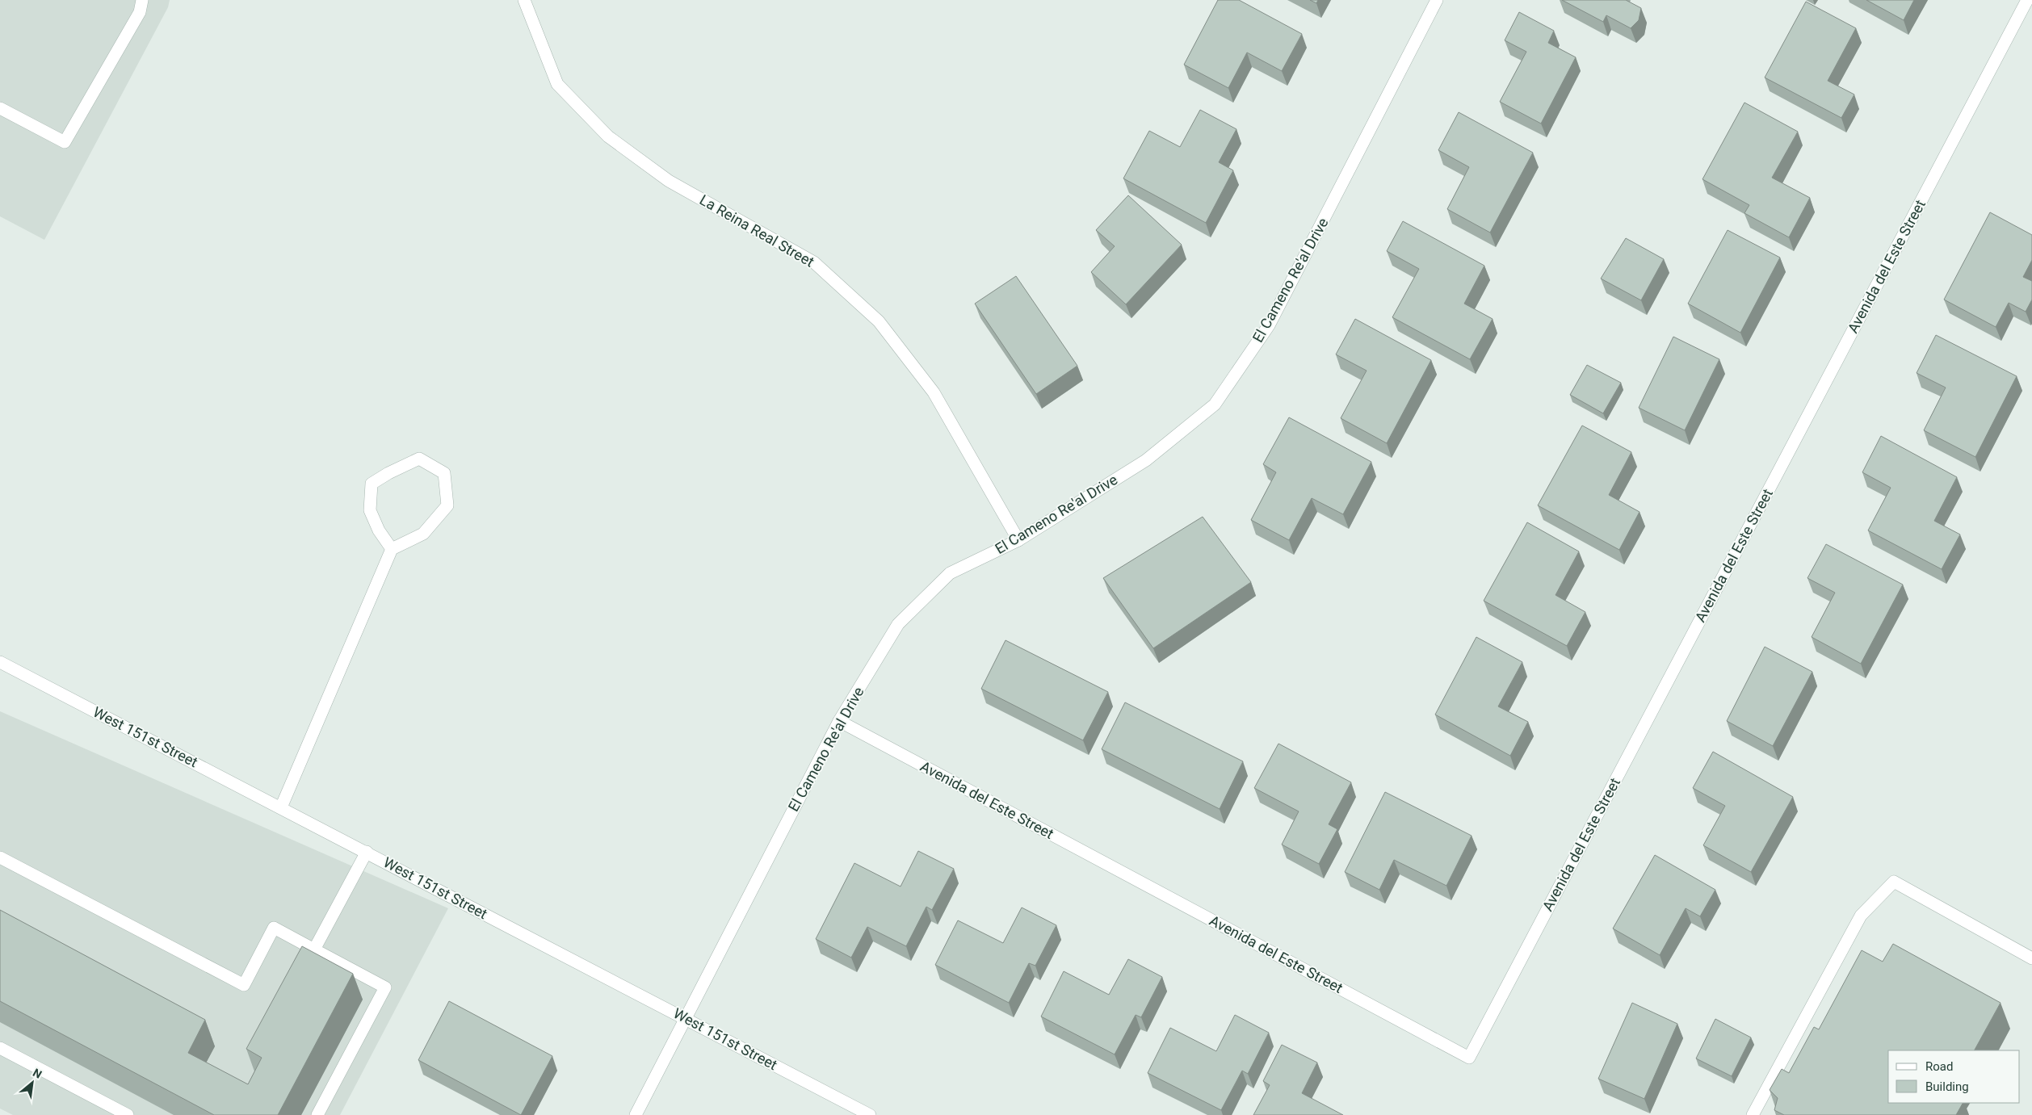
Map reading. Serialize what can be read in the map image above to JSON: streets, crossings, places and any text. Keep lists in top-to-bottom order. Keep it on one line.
{"streets":{"street":["La Reina Real Street","Avenida del Este Street","El Cameno Re'al Drive","West 151st Street"]},"crossings":[["La Reina Real Street","El Cameno Re'al Drive"],["Avenida del Este Street","El Cameno Re'al Drive"],["El Cameno Re'al Drive","West 151st Street"]],"legend":["Road","Building"],"north":"top right"}
